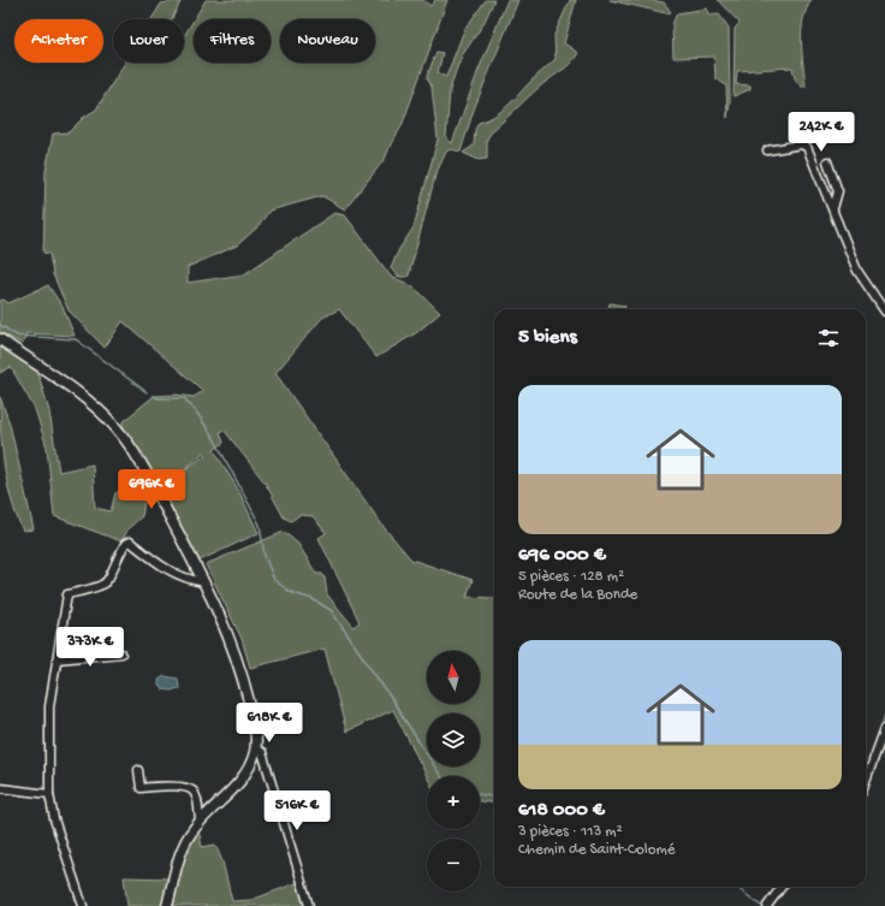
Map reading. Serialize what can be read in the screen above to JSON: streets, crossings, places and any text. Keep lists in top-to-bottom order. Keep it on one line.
{"north":"top","page":{"chip":["Acheter","Louer","Filtres","Nouveau"],"price":["242K €","696K €","373K €","618K €","516K €"],"heading":"5 biens","list":[{"name":"696 000 €","note":"5 pièces · 128 m² · Route de la Bonde"},{"name":"618 000 €","note":"3 pièces · 113 m² · Chemin de Saint-Colomé"}],"map_buttons":["+","−"]}}
